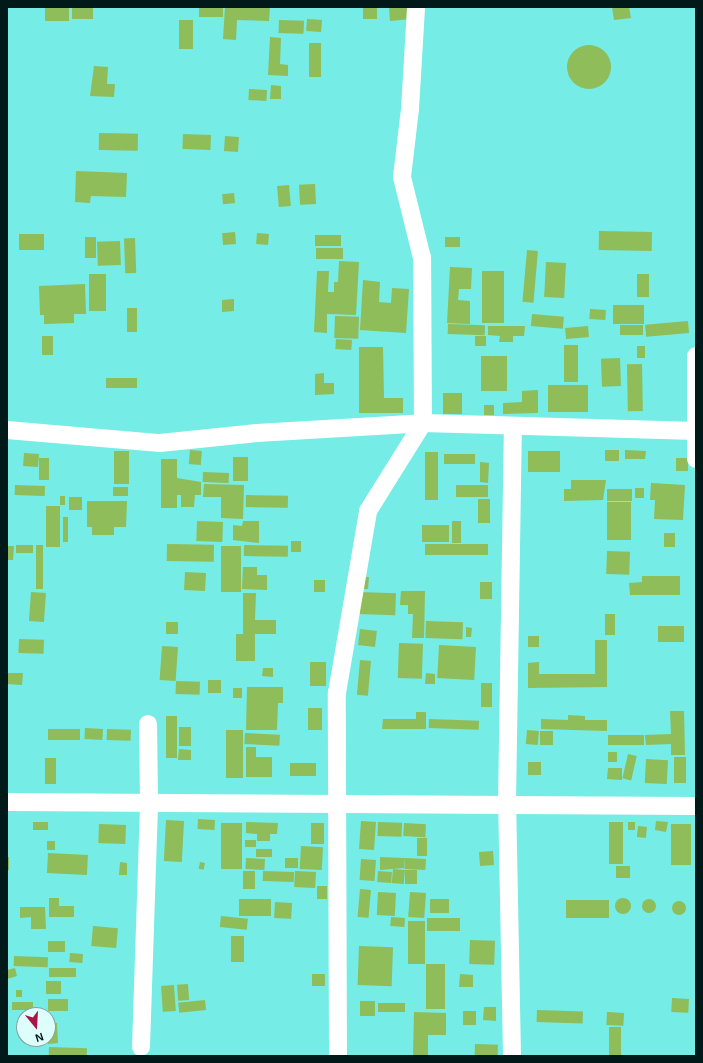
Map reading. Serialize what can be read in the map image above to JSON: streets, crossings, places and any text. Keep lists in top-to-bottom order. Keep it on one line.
{"north":"bottom"}
